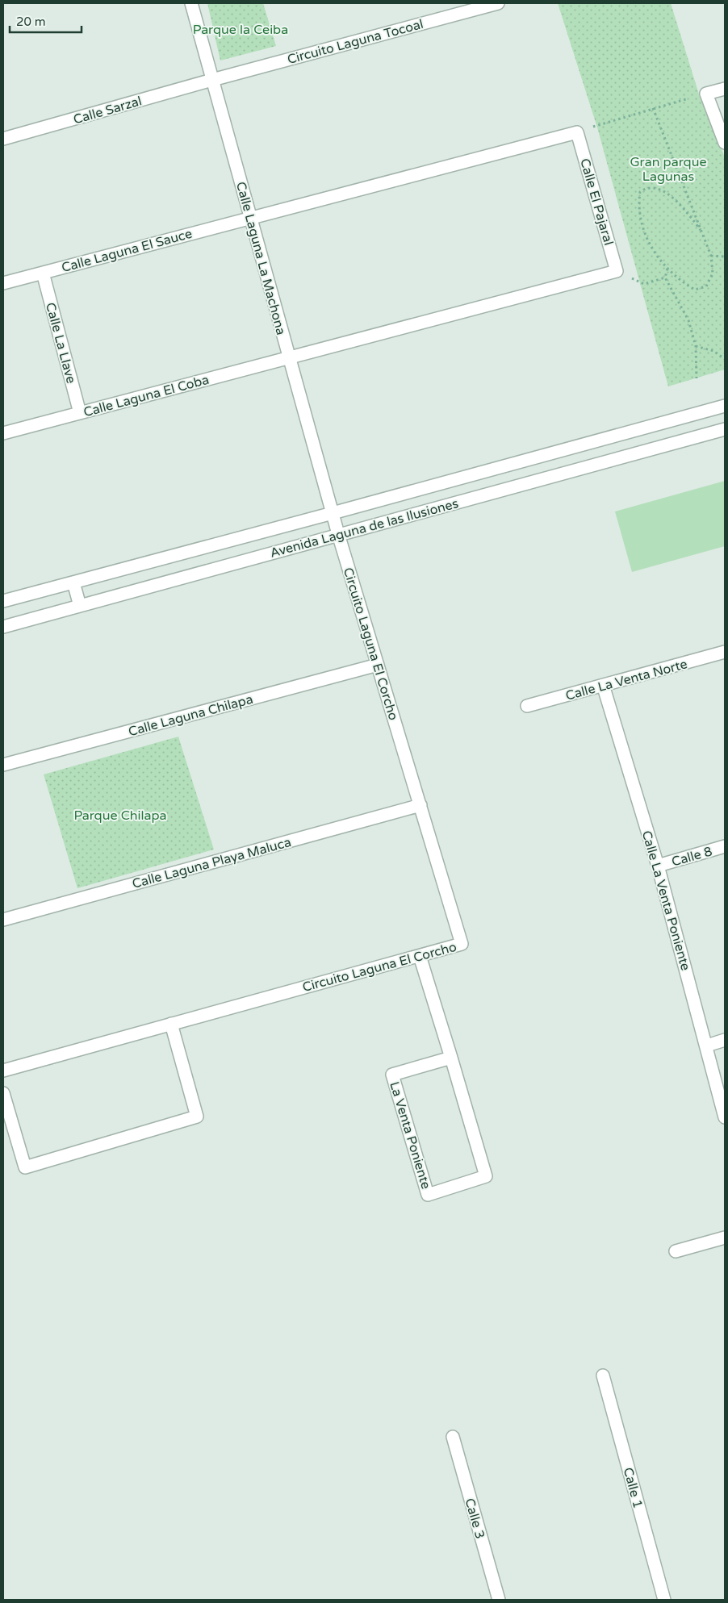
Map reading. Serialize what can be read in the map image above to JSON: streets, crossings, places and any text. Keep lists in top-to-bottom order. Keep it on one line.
{"streets":{"street":["Circuito Laguna Tocoal","Calle Sarzal","Calle El Pajaral","Calle Laguna El Sauce","Calle Laguna La Machona","Calle La Llave","Calle Laguna El Coba","Avenida Laguna de las Ilusiones","Circuito Laguna El Corcho","Calle La Venta Norte","Calle Laguna Chilapa","Calle 8","Calle Laguna Playa Maluca","Calle La Venta Poniente","La Venta Poniente","Calle 1","Calle 3"]},"crossings":[["Circuito Laguna Tocoal","Calle Sarzal"],["Circuito Laguna Tocoal","Calle Laguna La Machona"],["Calle Sarzal","Calle Laguna La Machona"],["Calle Laguna El Sauce","Calle Laguna La Machona"],["Calle Laguna El Sauce","Calle La Llave"],["Calle Laguna La Machona","Calle Laguna El Coba"],["Calle Laguna La Machona","Avenida Laguna de las Ilusiones"],["Calle Laguna La Machona","Circuito Laguna El Corcho"],["Calle La Llave","Calle Laguna El Coba"],["Avenida Laguna de las Ilusiones","Circuito Laguna El Corcho"],["Circuito Laguna El Corcho","Calle Laguna Chilapa"],["Circuito Laguna El Corcho","Calle Laguna Playa Maluca"],["Circuito Laguna El Corcho","La Venta Poniente"],["Calle La Venta Norte","Calle La Venta Poniente"],["Calle 8","Calle La Venta Poniente"]],"parks":["Parque la Ceiba","Gran parque Lagunas","Parque Chilapa"],"scale_bar":"20 m"}
